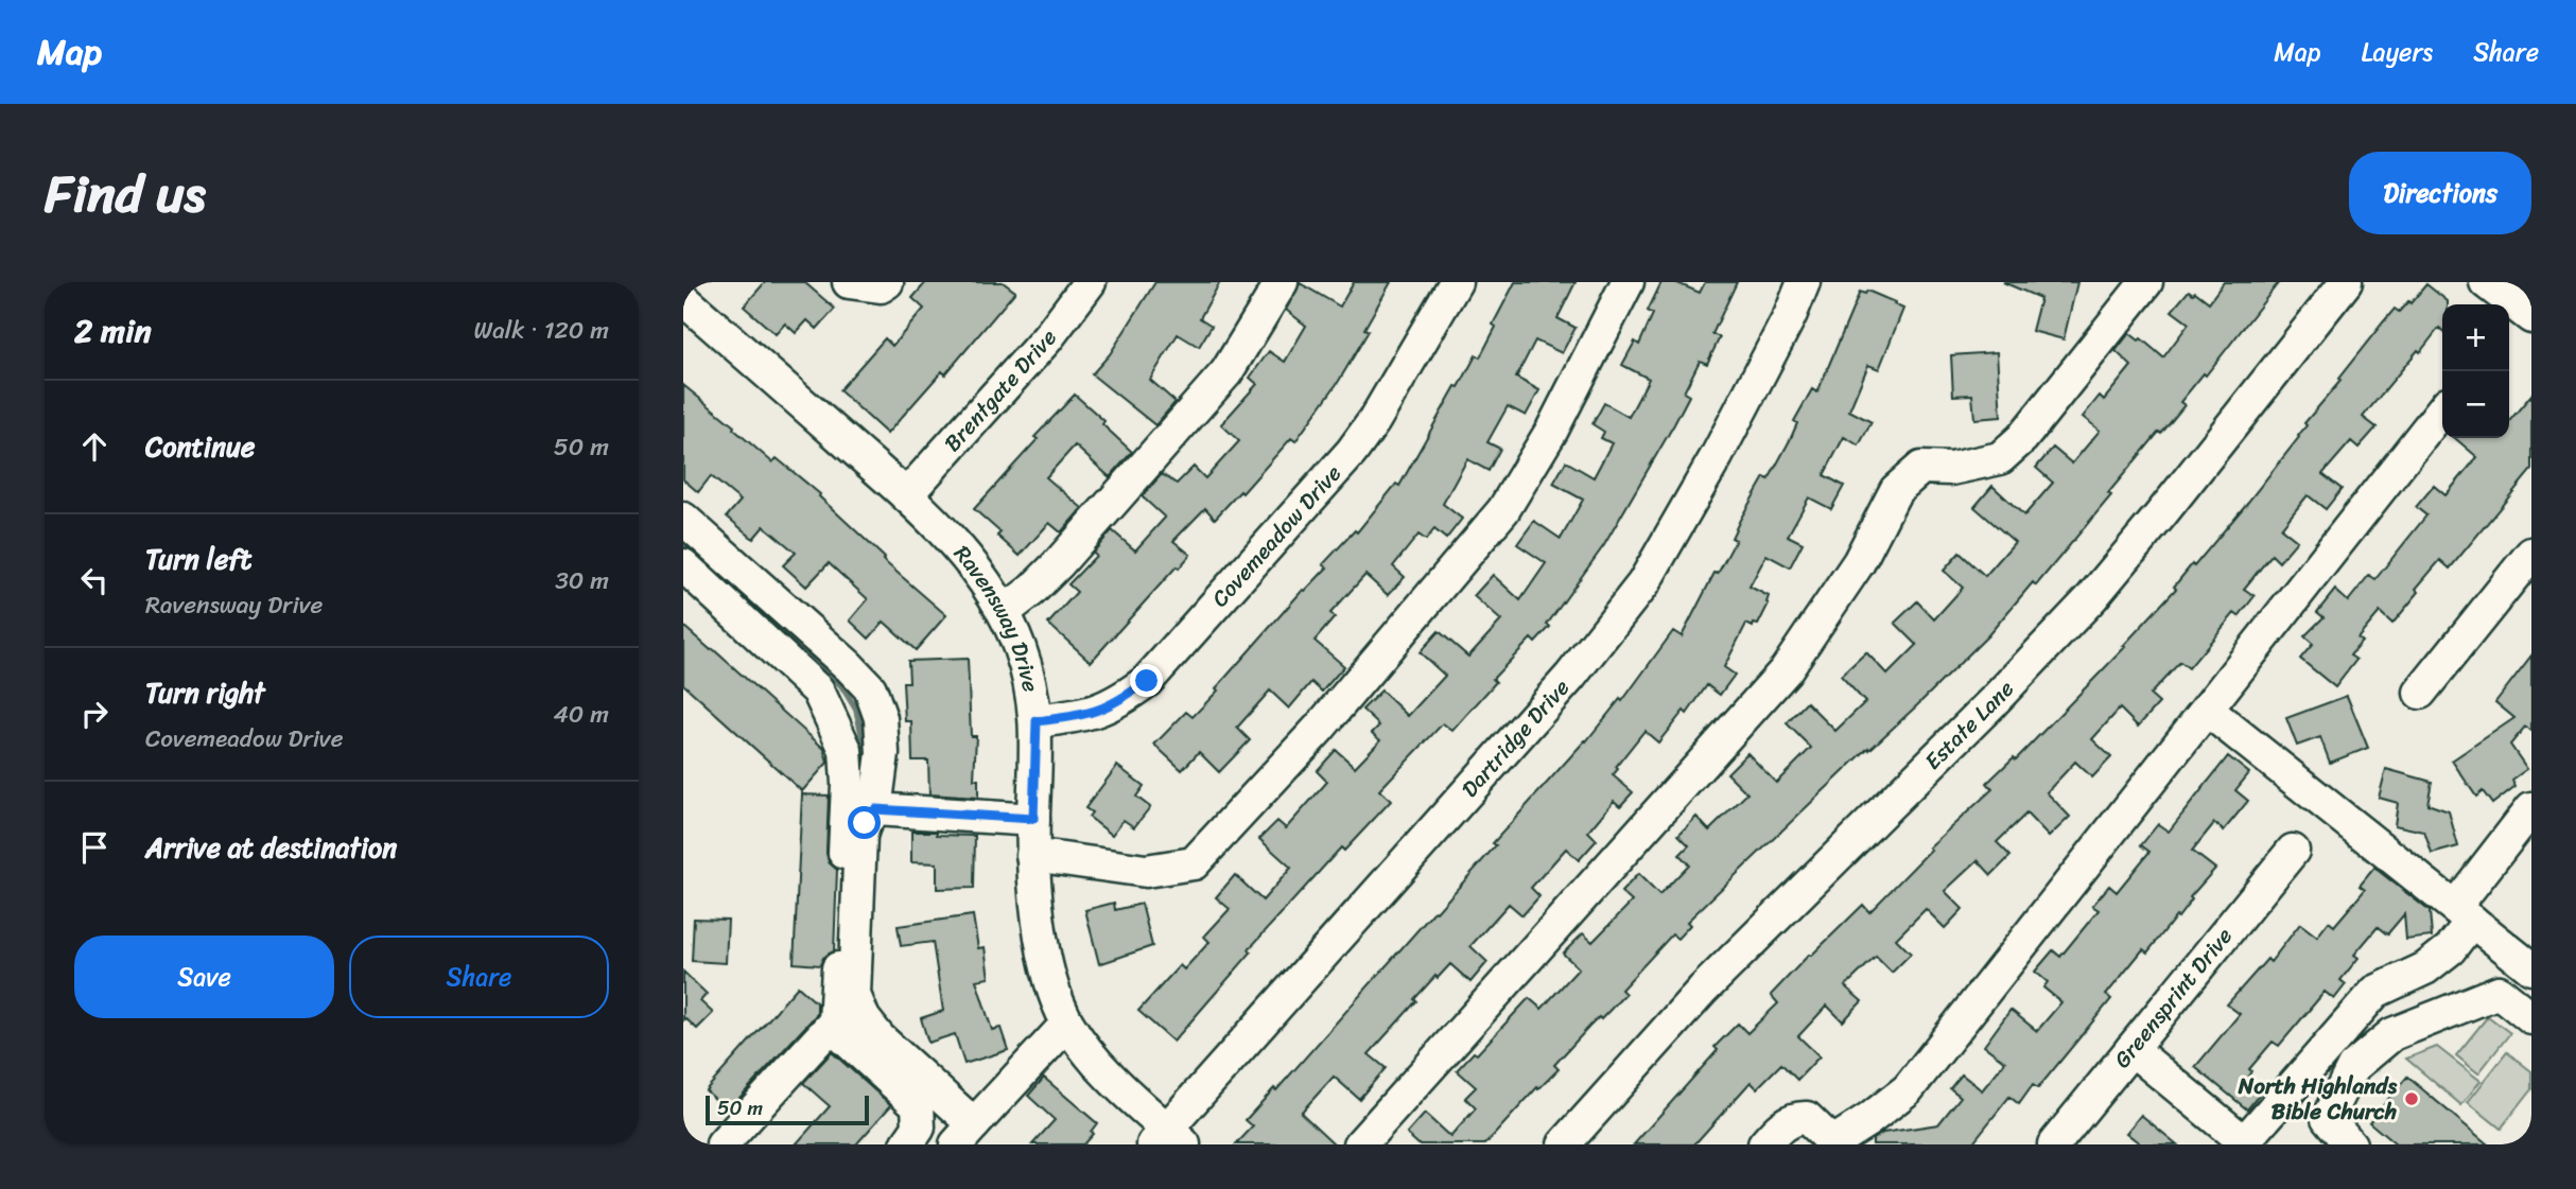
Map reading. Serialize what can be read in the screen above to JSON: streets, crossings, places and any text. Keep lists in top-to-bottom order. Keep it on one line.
{"streets":{"street":["Brentgate Drive","Covemeadow Drive","Ravensway Drive","Estate Lane","Dartridge Drive","Greensprint Drive"]},"crossings":[["Brentgate Drive","Ravensway Drive"],["Covemeadow Drive","Ravensway Drive"],["Ravensway Drive","Dartridge Drive"]],"places":["North Highlands Bible Church"],"scale_bar":"50 m","page":{"header":"Map","nav":["Map","Layers","Share"],"title":"Find us","buttons":["Directions",["Save","Share"]],"heading":["2 min","Walk · 120 m"],"map_buttons":["+","−"],"list":[["Continue","50 m"],["Turn left","Ravensway Drive","30 m"],["Turn right","Covemeadow Drive","40 m"],"Arrive at destination"],"scale":"50 m"}}
